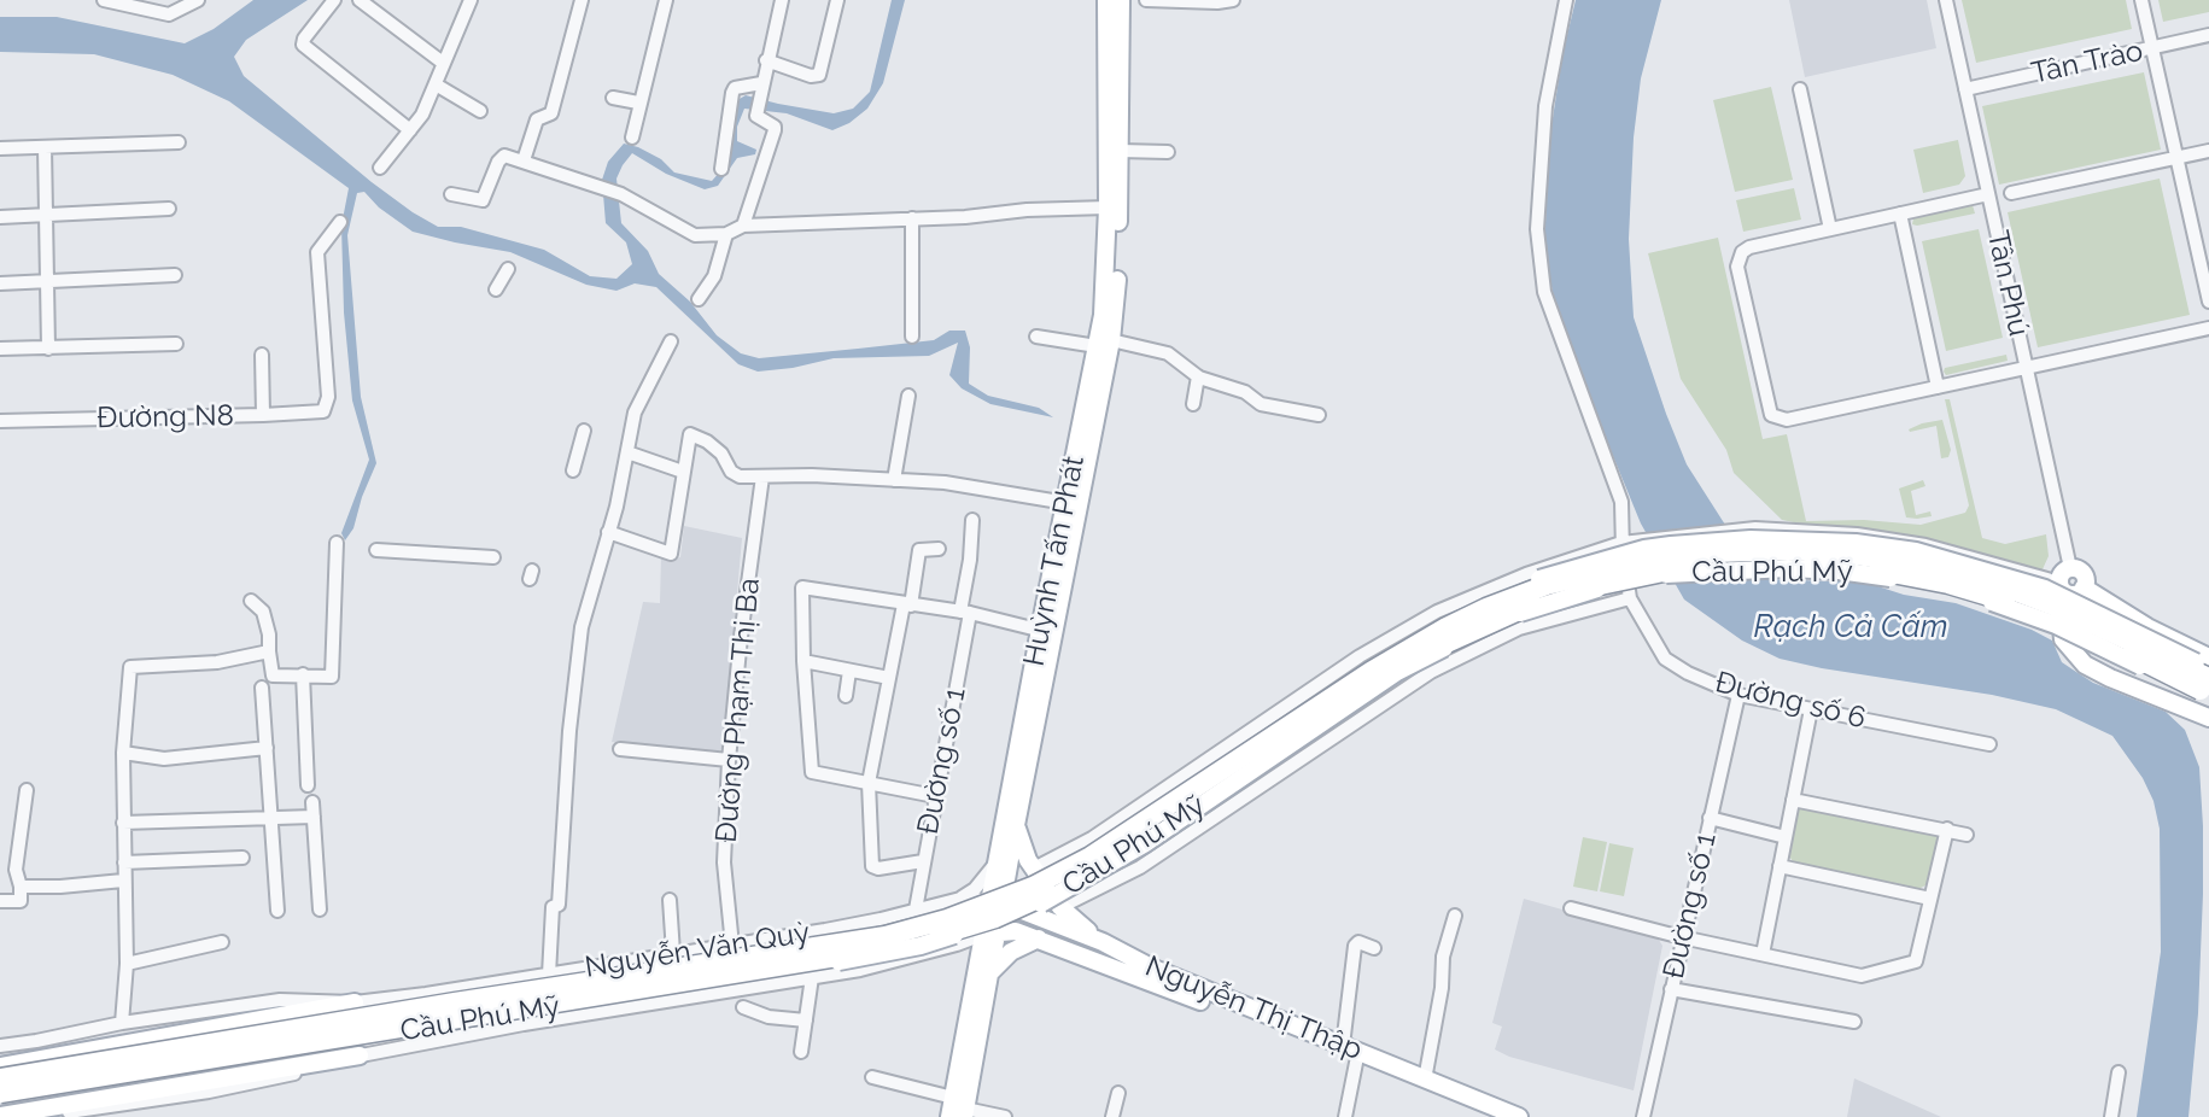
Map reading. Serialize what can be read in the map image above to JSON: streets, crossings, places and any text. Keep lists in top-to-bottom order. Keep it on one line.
{"streets":{"highway":["Cầu Phú Mỹ"],"main road":["Huỳnh Tấn Phát","Nguyễn Văn Quỳ","Nguyễn Thị Thập"],"street":["Tân Trào","Tân Phú","Đường N8","Đường số 6","Đường Phạm Thị Ba","Đường số 1"]},"crossings":[["Tân Trào","Tân Phú"],["Huỳnh Tấn Phát","Nguyễn Văn Quỳ"],["Huỳnh Tấn Phát","Nguyễn Thị Thập"],["Cầu Phú Mỹ","Nguyễn Văn Quỳ"],["Đường số 6","Đường số 1"],["Đường Phạm Thị Ba","Nguyễn Văn Quỳ"],["Đường số 1","Nguyễn Văn Quỳ"],["Nguyễn Văn Quỳ","Nguyễn Thị Thập"]],"water":["Rạch Cả Cấm"]}
